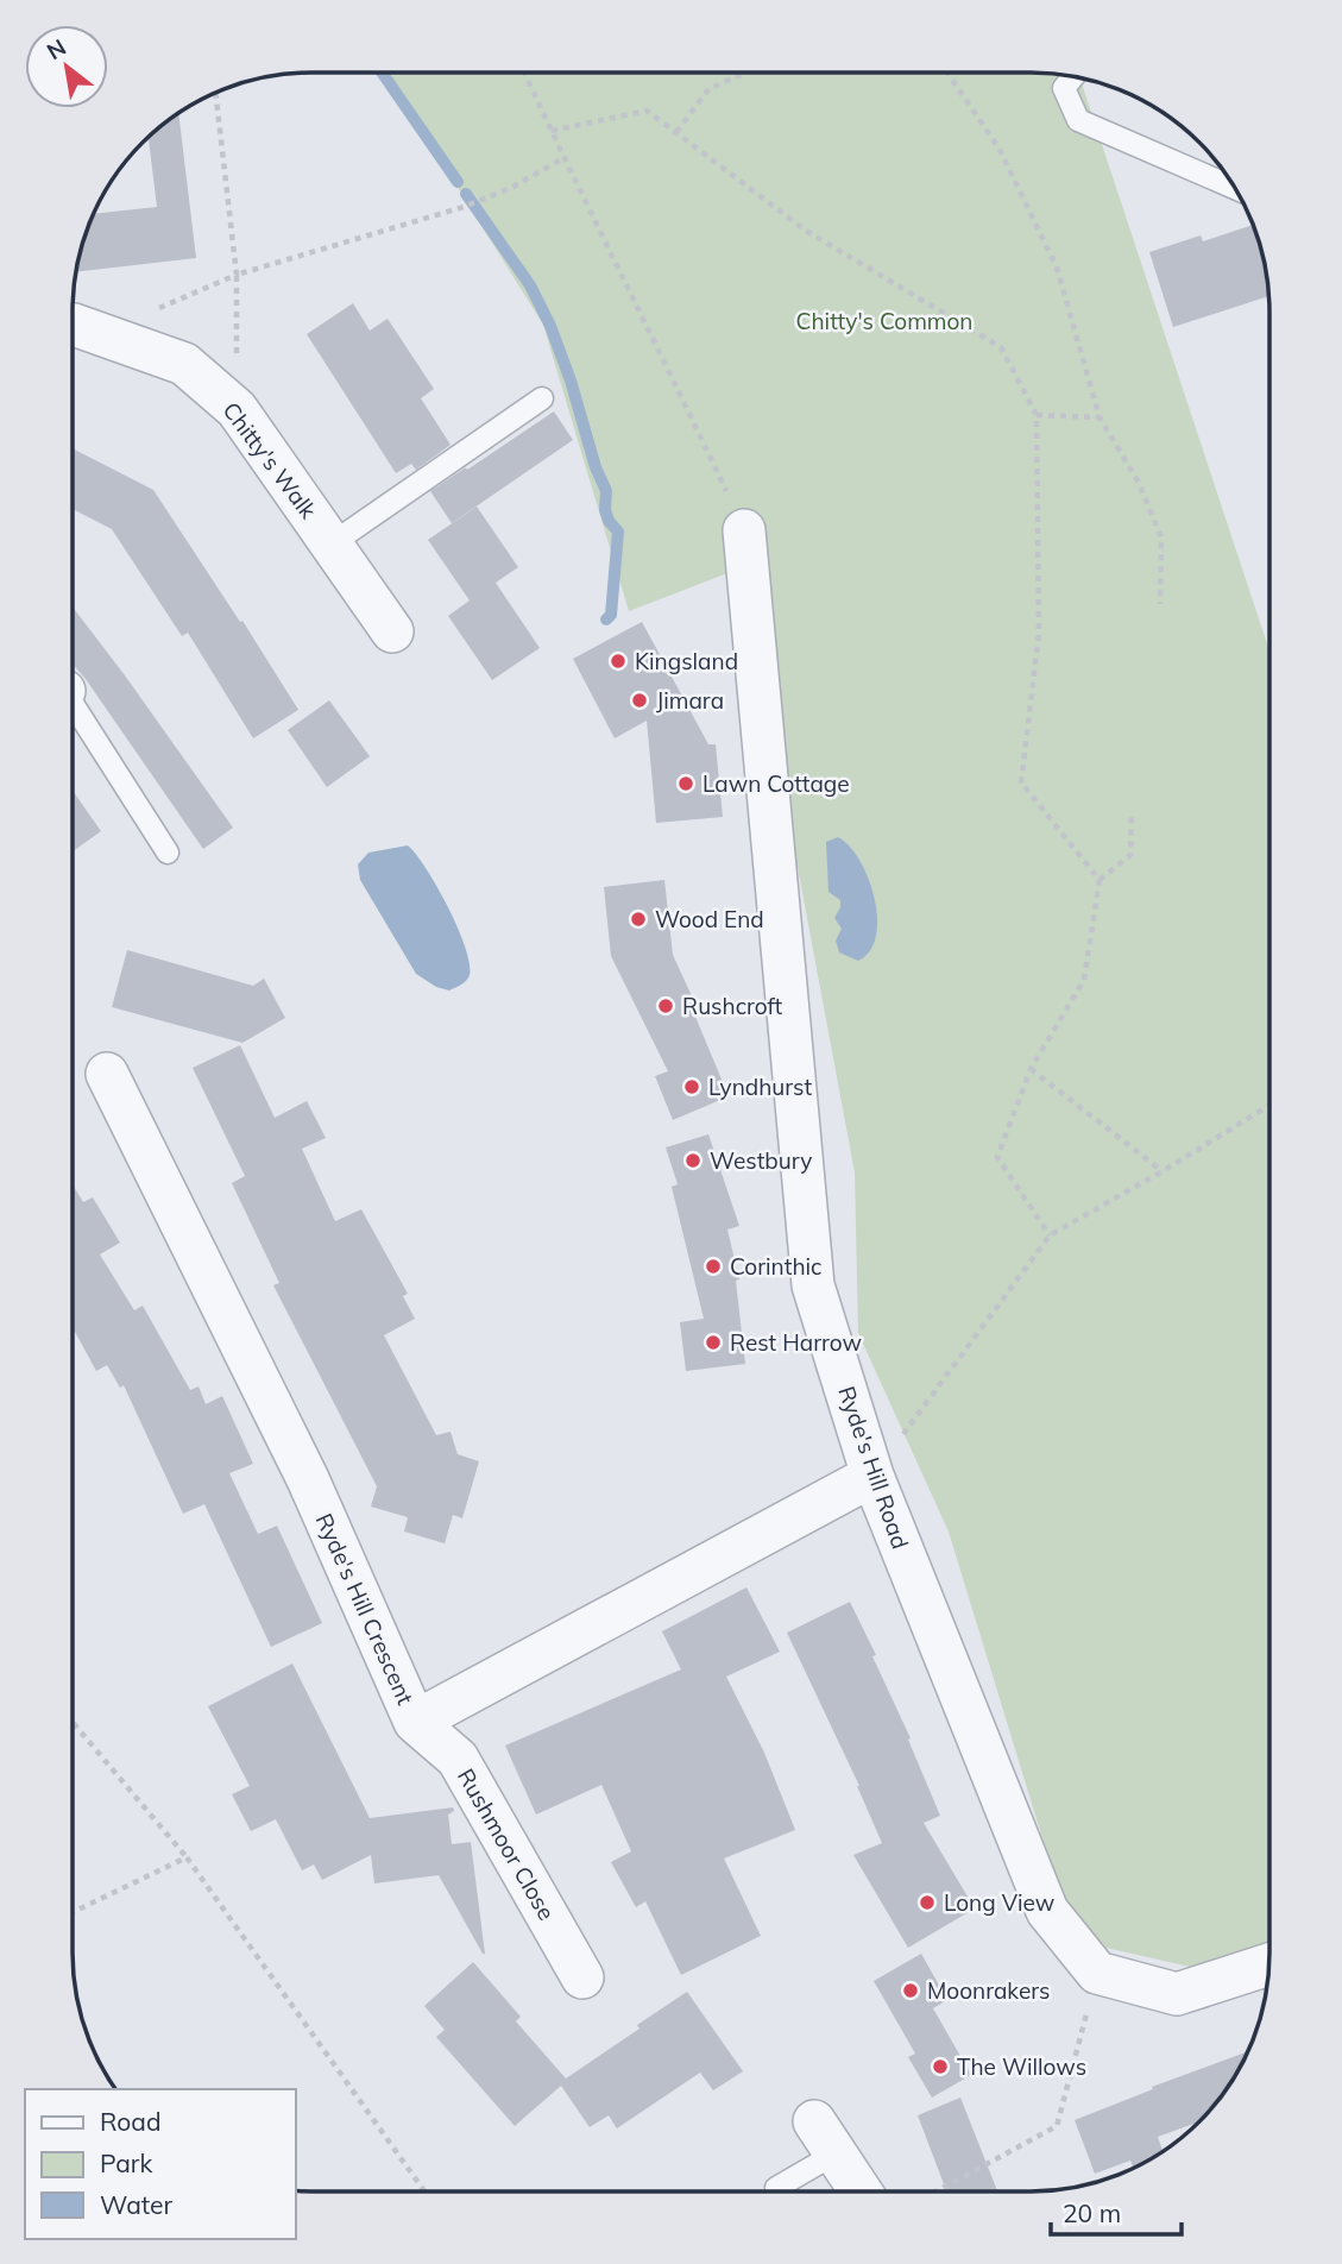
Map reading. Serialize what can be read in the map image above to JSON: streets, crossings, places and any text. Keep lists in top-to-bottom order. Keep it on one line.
{"streets":{"street":["Chitty's Walk","Ryde's Hill Road","Ryde's Hill Crescent","Rushmoor Close"]},"crossings":[["Ryde's Hill Road","Ryde's Hill Crescent"],["Ryde's Hill Crescent","Rushmoor Close"]],"parks":["Chitty's Common"],"places":["Kingsland","Jimara","Lawn Cottage","Wood End","Rushcroft","Lyndhurst","Westbury","Corinthic","Rest Harrow","Long View","Moonrakers","The Willows"],"legend":["Road","Park","Water"],"scale_bar":"20 m","north":"top left"}
